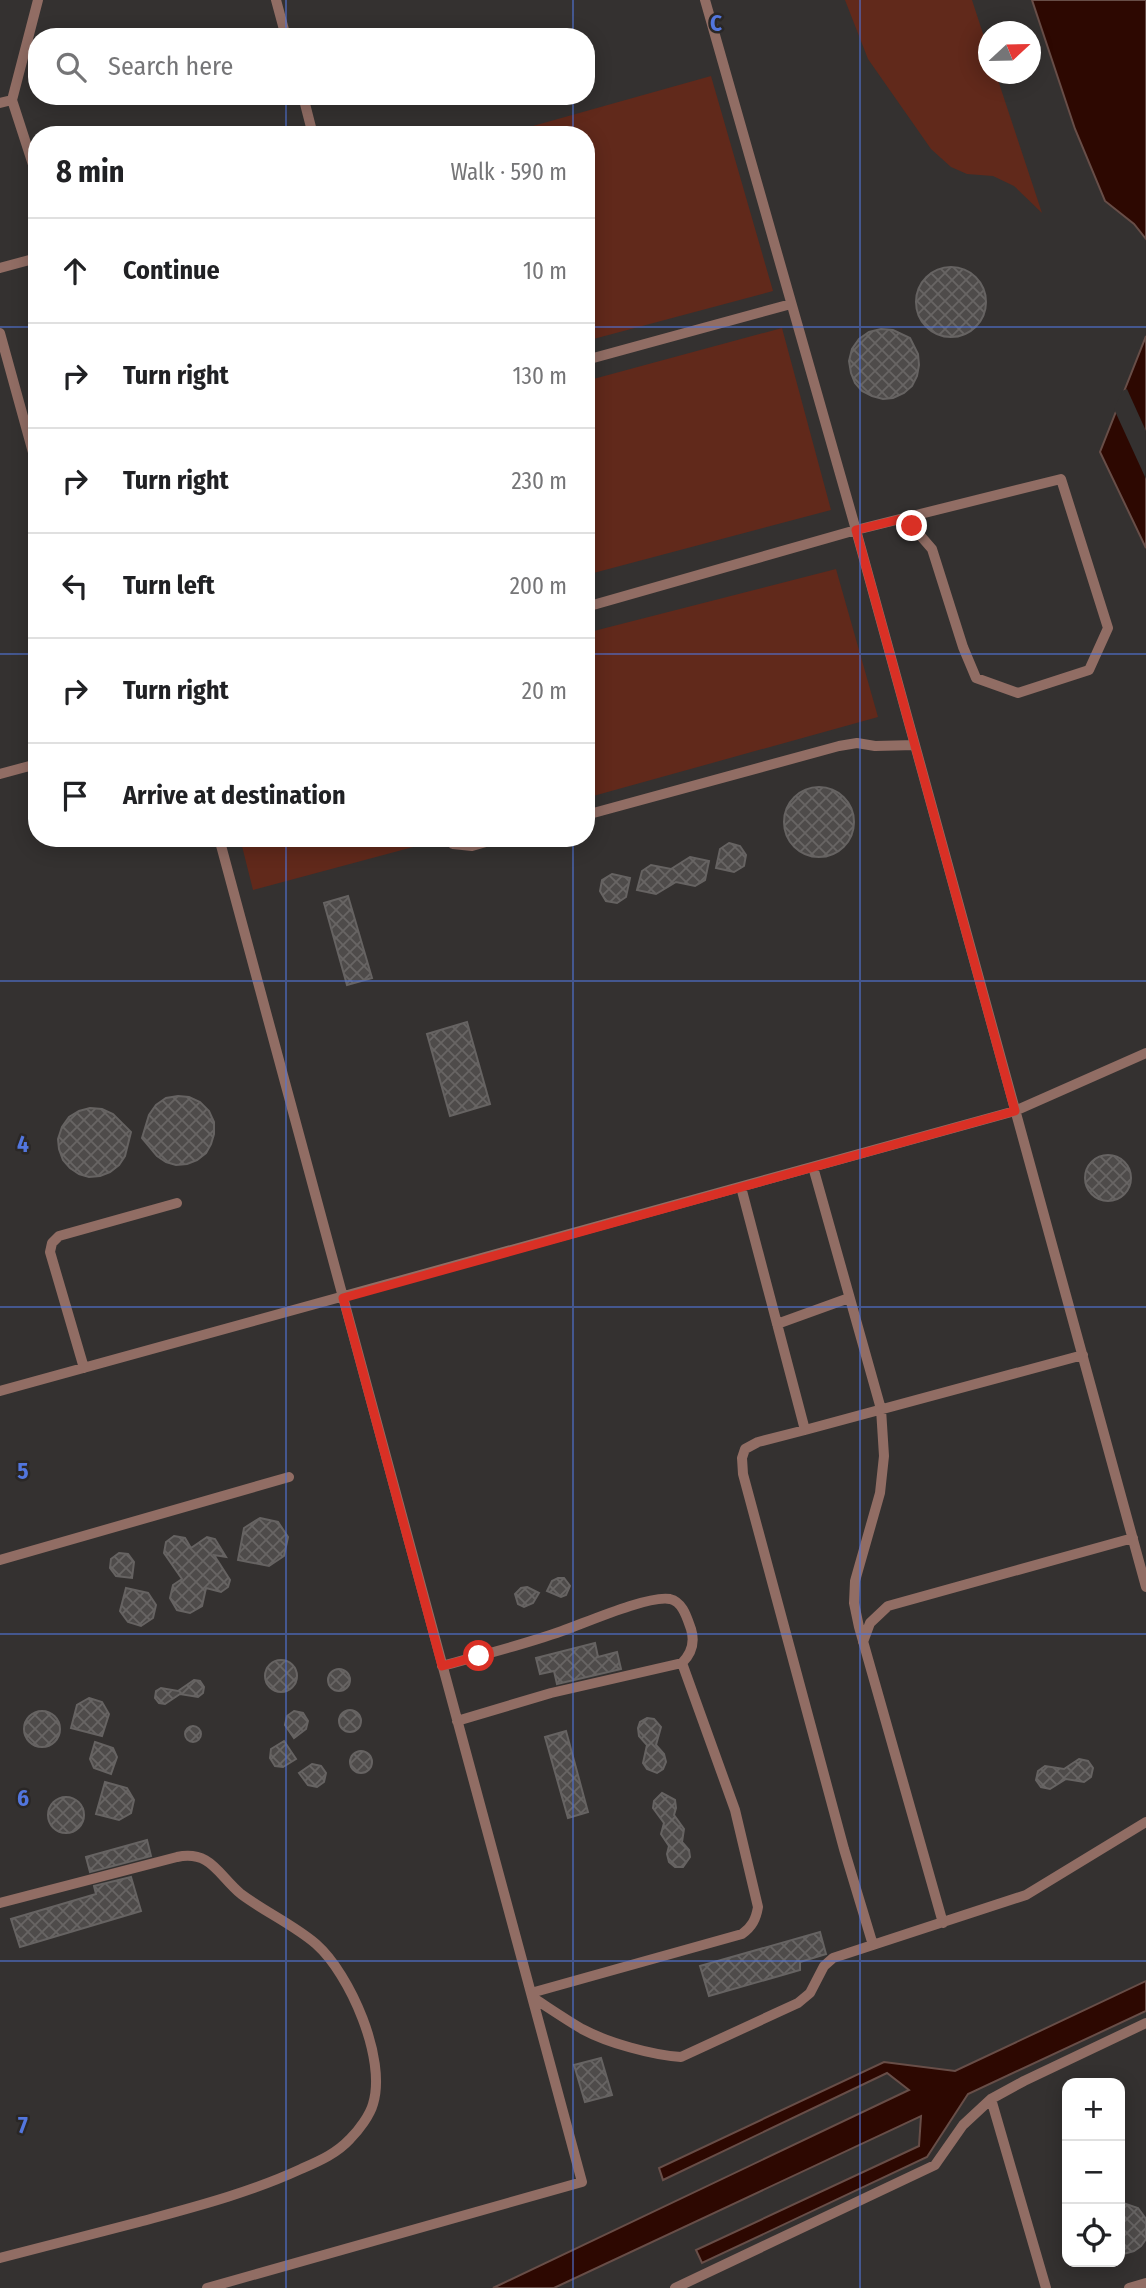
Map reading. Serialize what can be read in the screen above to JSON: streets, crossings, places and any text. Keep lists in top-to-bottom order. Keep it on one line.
{"north":"right","page":{"search":"Search here","heading":["8 min","Walk · 590 m"],"list":[["Continue","10 m"],["Turn right","130 m"],["Turn right","230 m"],["Turn left","200 m"],["Turn right","20 m"],"Arrive at destination"],"map_buttons":["+","−"]},"grid":{"columns":["C"],"rows":["4","5","6","7"]}}
